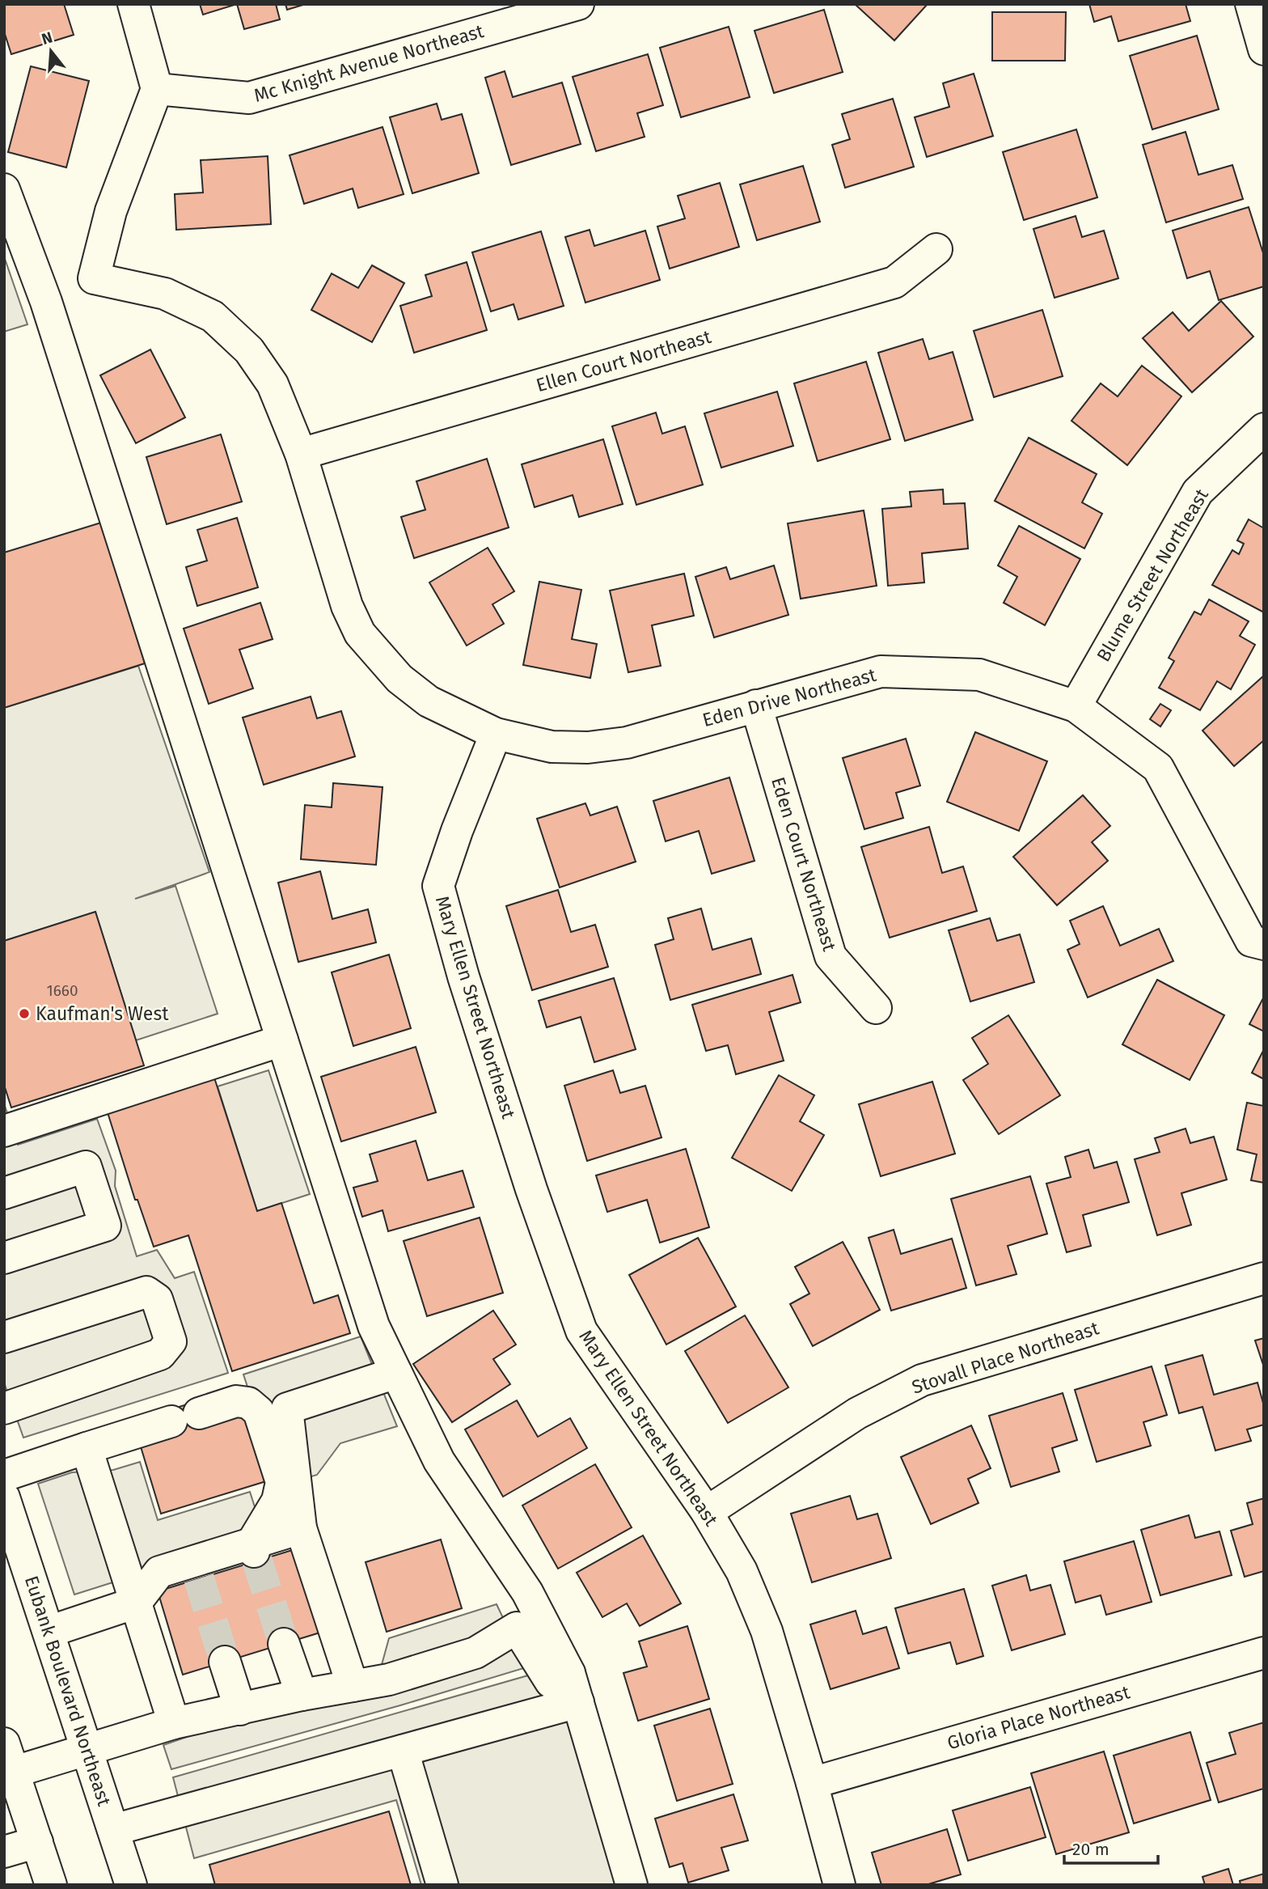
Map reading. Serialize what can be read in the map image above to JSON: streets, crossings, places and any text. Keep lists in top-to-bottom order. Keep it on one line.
{"streets":{"street":["Mc Knight Avenue Northeast","Ellen Court Northeast","Blume Street Northeast","Eden Drive Northeast","Eden Court Northeast","Mary Ellen Street Northeast","Stovall Place Northeast","Eubank Boulevard Northeast","Gloria Place Northeast"]},"crossings":[["Blume Street Northeast","Eden Drive Northeast"],["Eden Drive Northeast","Eden Court Northeast"],["Eden Drive Northeast","Mary Ellen Street Northeast"],["Mary Ellen Street Northeast","Stovall Place Northeast"],["Mary Ellen Street Northeast","Gloria Place Northeast"]],"places":["Kaufman's West"],"house_numbers":["1660"],"scale_bar":"20 m","north":"top"}
